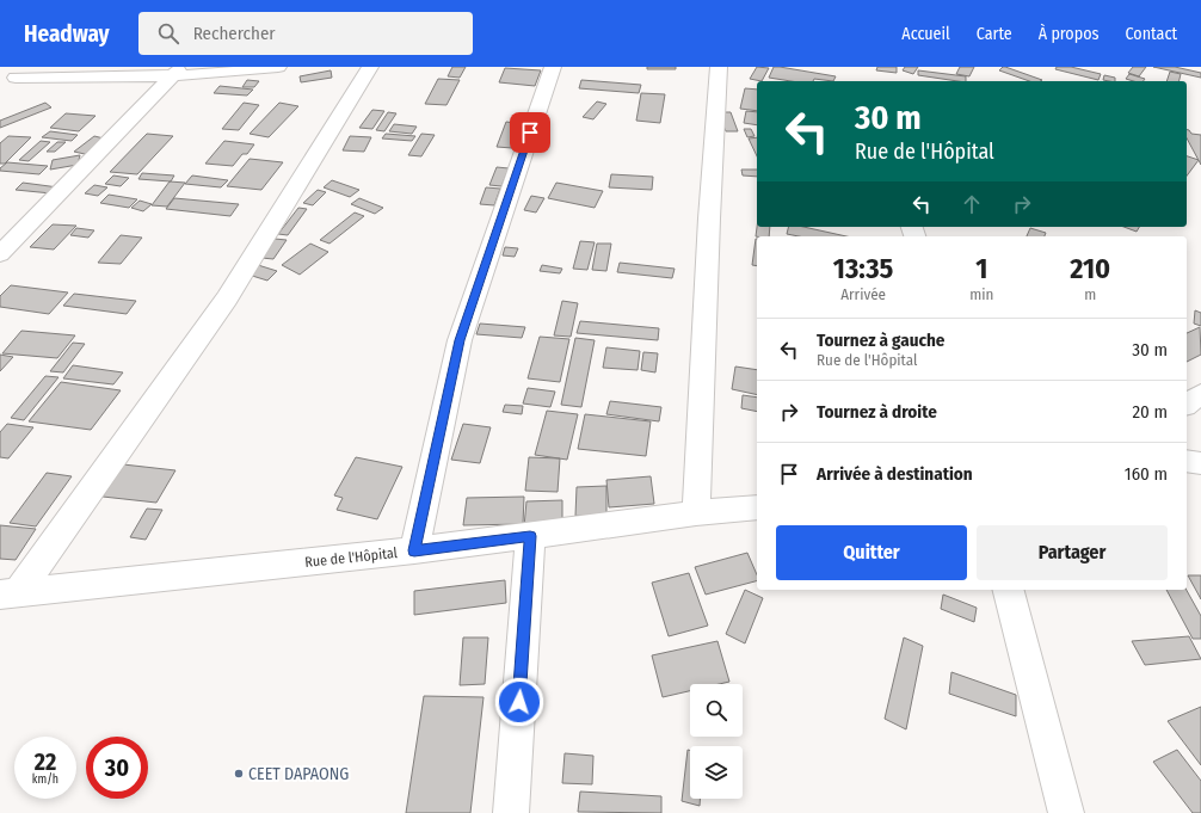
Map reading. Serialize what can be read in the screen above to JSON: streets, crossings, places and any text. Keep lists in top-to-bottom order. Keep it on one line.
{"streets":{"street":["Rue de l'Hôpital"]},"places":["CEET DAPAONG"],"page":{"header":"Headway","search":"Rechercher","nav":["Accueil","Carte","À propos","Contact"],"turn":["30 m","Rue de l'Hôpital"],"eta":["13:35","Arrivée","1","min","210","m"],"list":[{"name":"Tournez à gauche","note":"Rue de l'Hôpital","value":"30 m"},{"name":"Tournez à droite","value":"20 m"},{"name":"Arrivée à destination","value":"160 m"}],"buttons":["Quitter","Partager"],"speed":"22 km/h","limit":"30"}}
